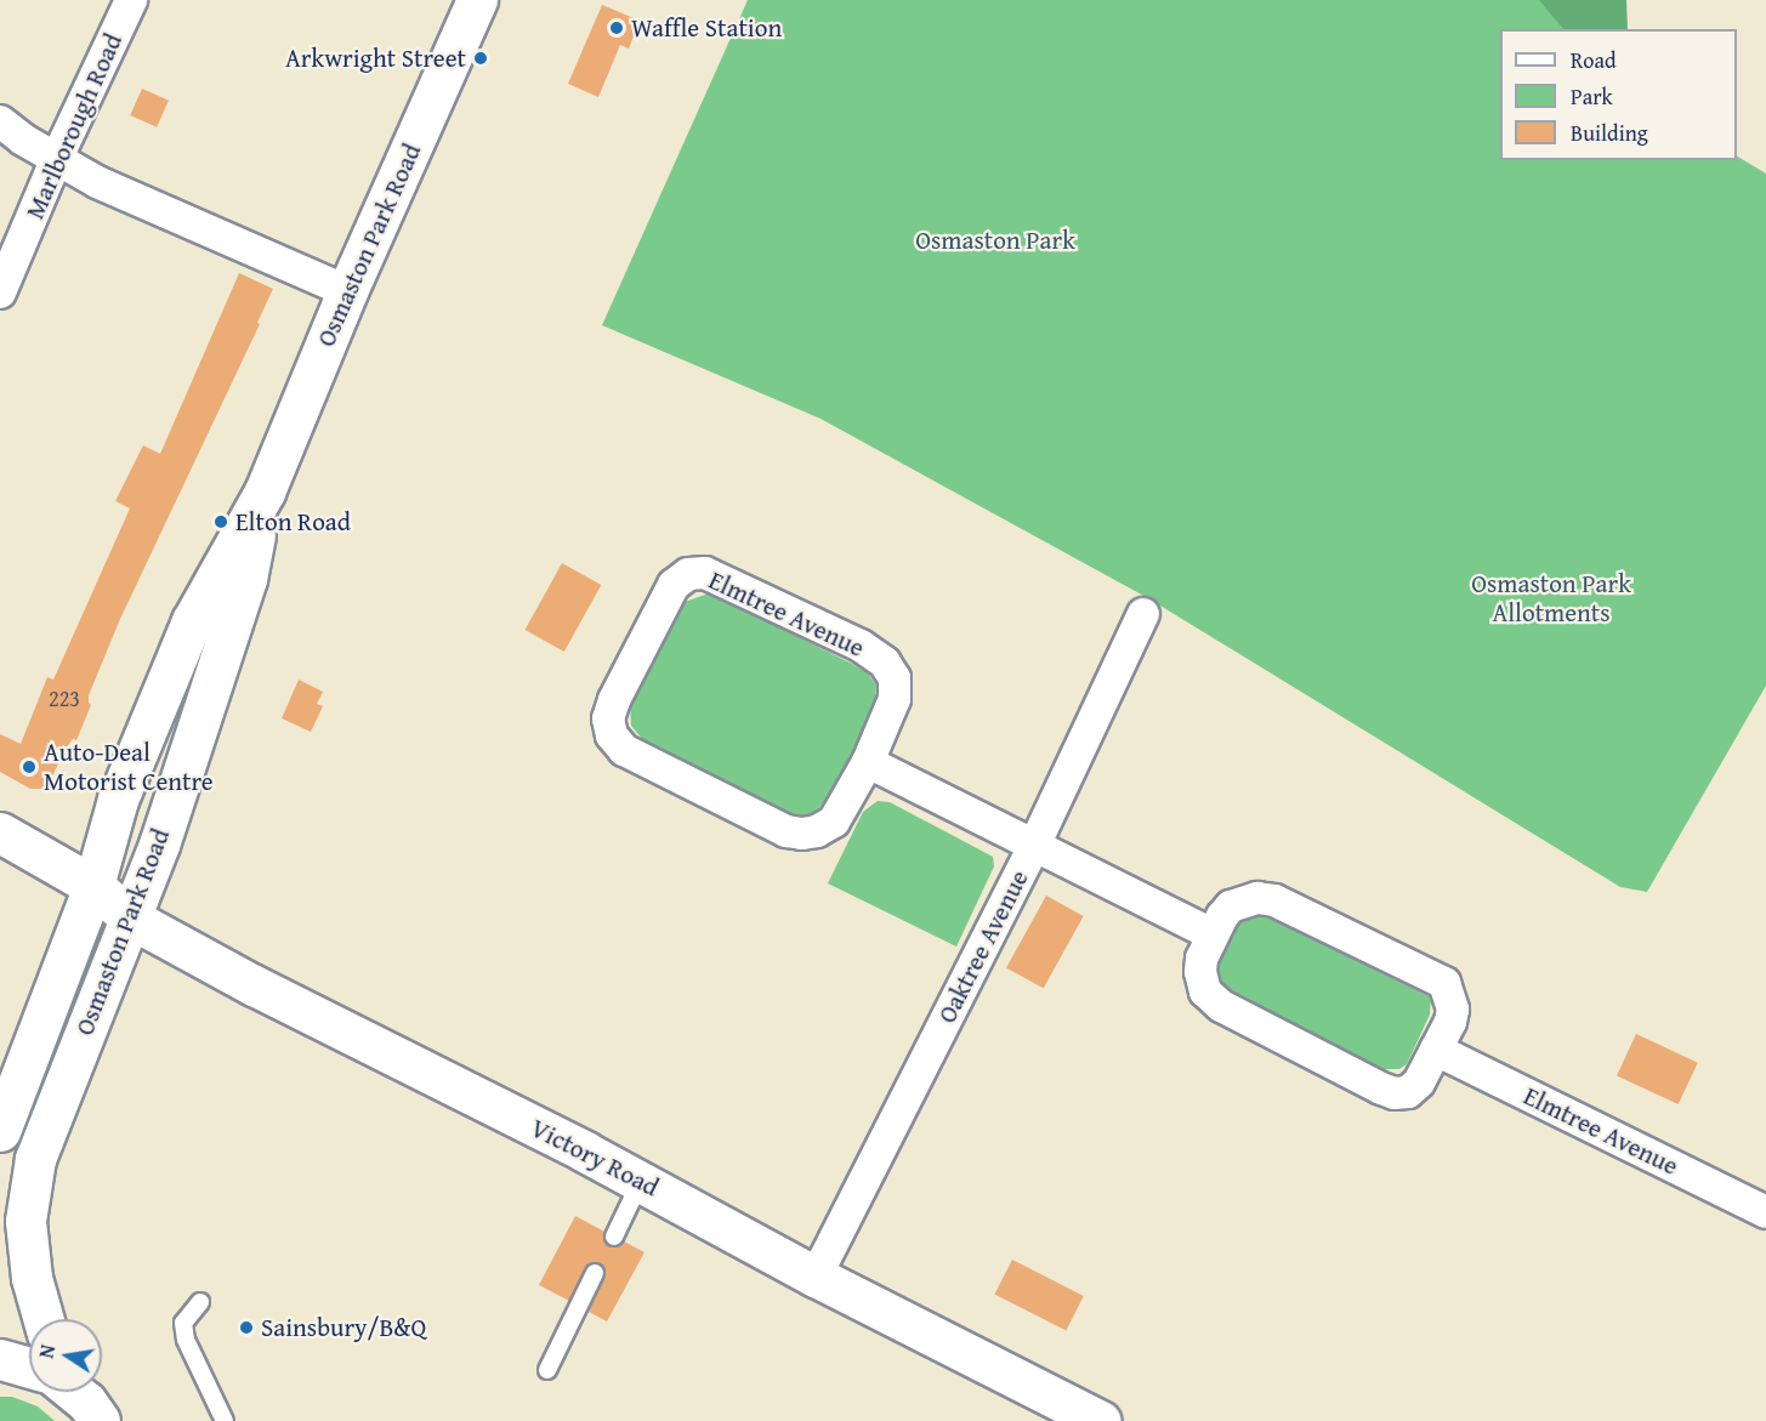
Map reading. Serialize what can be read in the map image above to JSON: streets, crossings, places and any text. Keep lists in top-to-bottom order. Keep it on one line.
{"streets":{"main road":["Osmaston Park Road","Victory Road"],"street":["Marlborough Road","Elmtree Avenue","Oaktree Avenue"]},"crossings":[["Osmaston Park Road","Victory Road"],["Oaktree Avenue","Victory Road"]],"parks":["Osmaston Park","Osmaston Park Allotments"],"places":["Waffle Station","Arkwright Street","Elton Road","Auto-Deal Motorist Centre","Sainsbury/B&Q"],"house_numbers":["223"],"legend":["Road","Park","Building"],"north":"left"}
